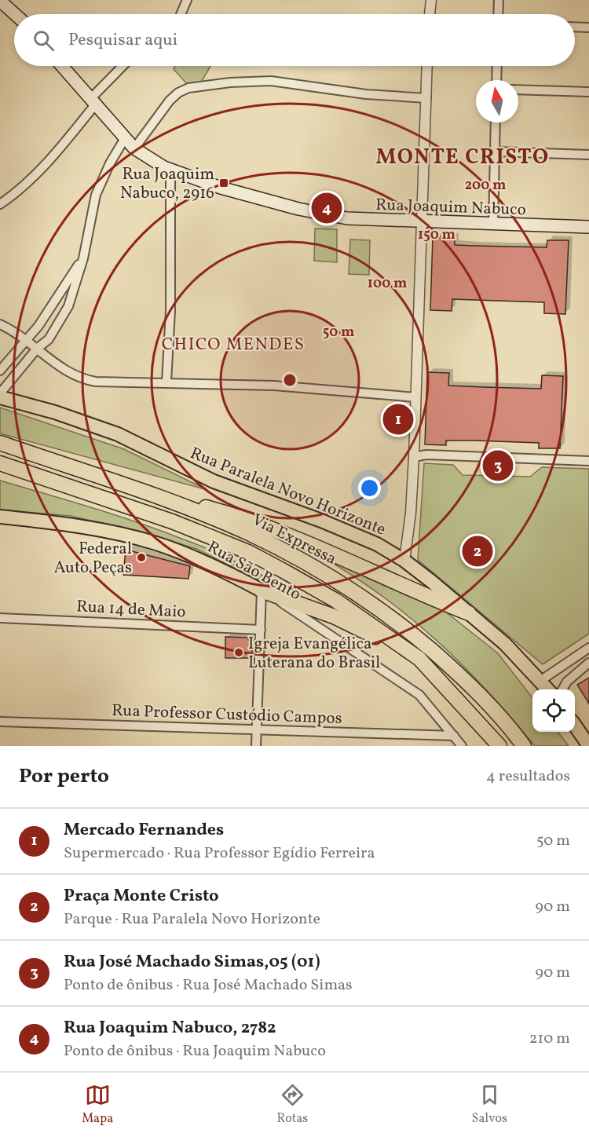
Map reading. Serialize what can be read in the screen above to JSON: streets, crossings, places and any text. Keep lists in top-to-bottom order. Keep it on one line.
{"streets":{"highway":["Via Expressa"],"main road":["Rua Joaquim Nabuco","Rua Paralela Novo Horizonte","Rua São Bento"],"street":["Rua 14 de Maio","Rua Professor Custódio Campos"]},"crossings":[["Rua São Bento","Rua Professor Custódio Campos"]],"districts":["MONTE CRISTO","CHICO MENDES"],"places":{"transit":["Rua Joaquim Nabuco, 2916"],"other":["Federal Auto Peças","Igreja Evangélica Luterana do Brasil"]},"north":"top","page":{"search":"Pesquisar aqui","pins":["4","1","3","2"],"heading":["Por perto","4 resultados"],"list":[{"mark":"1","name":"Mercado Fernandes","note":"Supermercado · Rua Professor Egídio Ferreira","value":"50 m"},{"mark":"2","name":"Praça Monte Cristo","note":"Parque · Rua Paralela Novo Horizonte","value":"90 m"},{"mark":"3","name":"Rua José Machado Simas,05 (01)","note":"Ponto de ônibus · Rua José Machado Simas","value":"90 m"},{"mark":"4","name":"Rua Joaquim Nabuco, 2782","note":"Ponto de ônibus · Rua Joaquim Nabuco","value":"210 m"}],"nav":["Mapa","Rotas","Salvos"]},"rings":["200 m","150 m","100 m","50 m"]}
